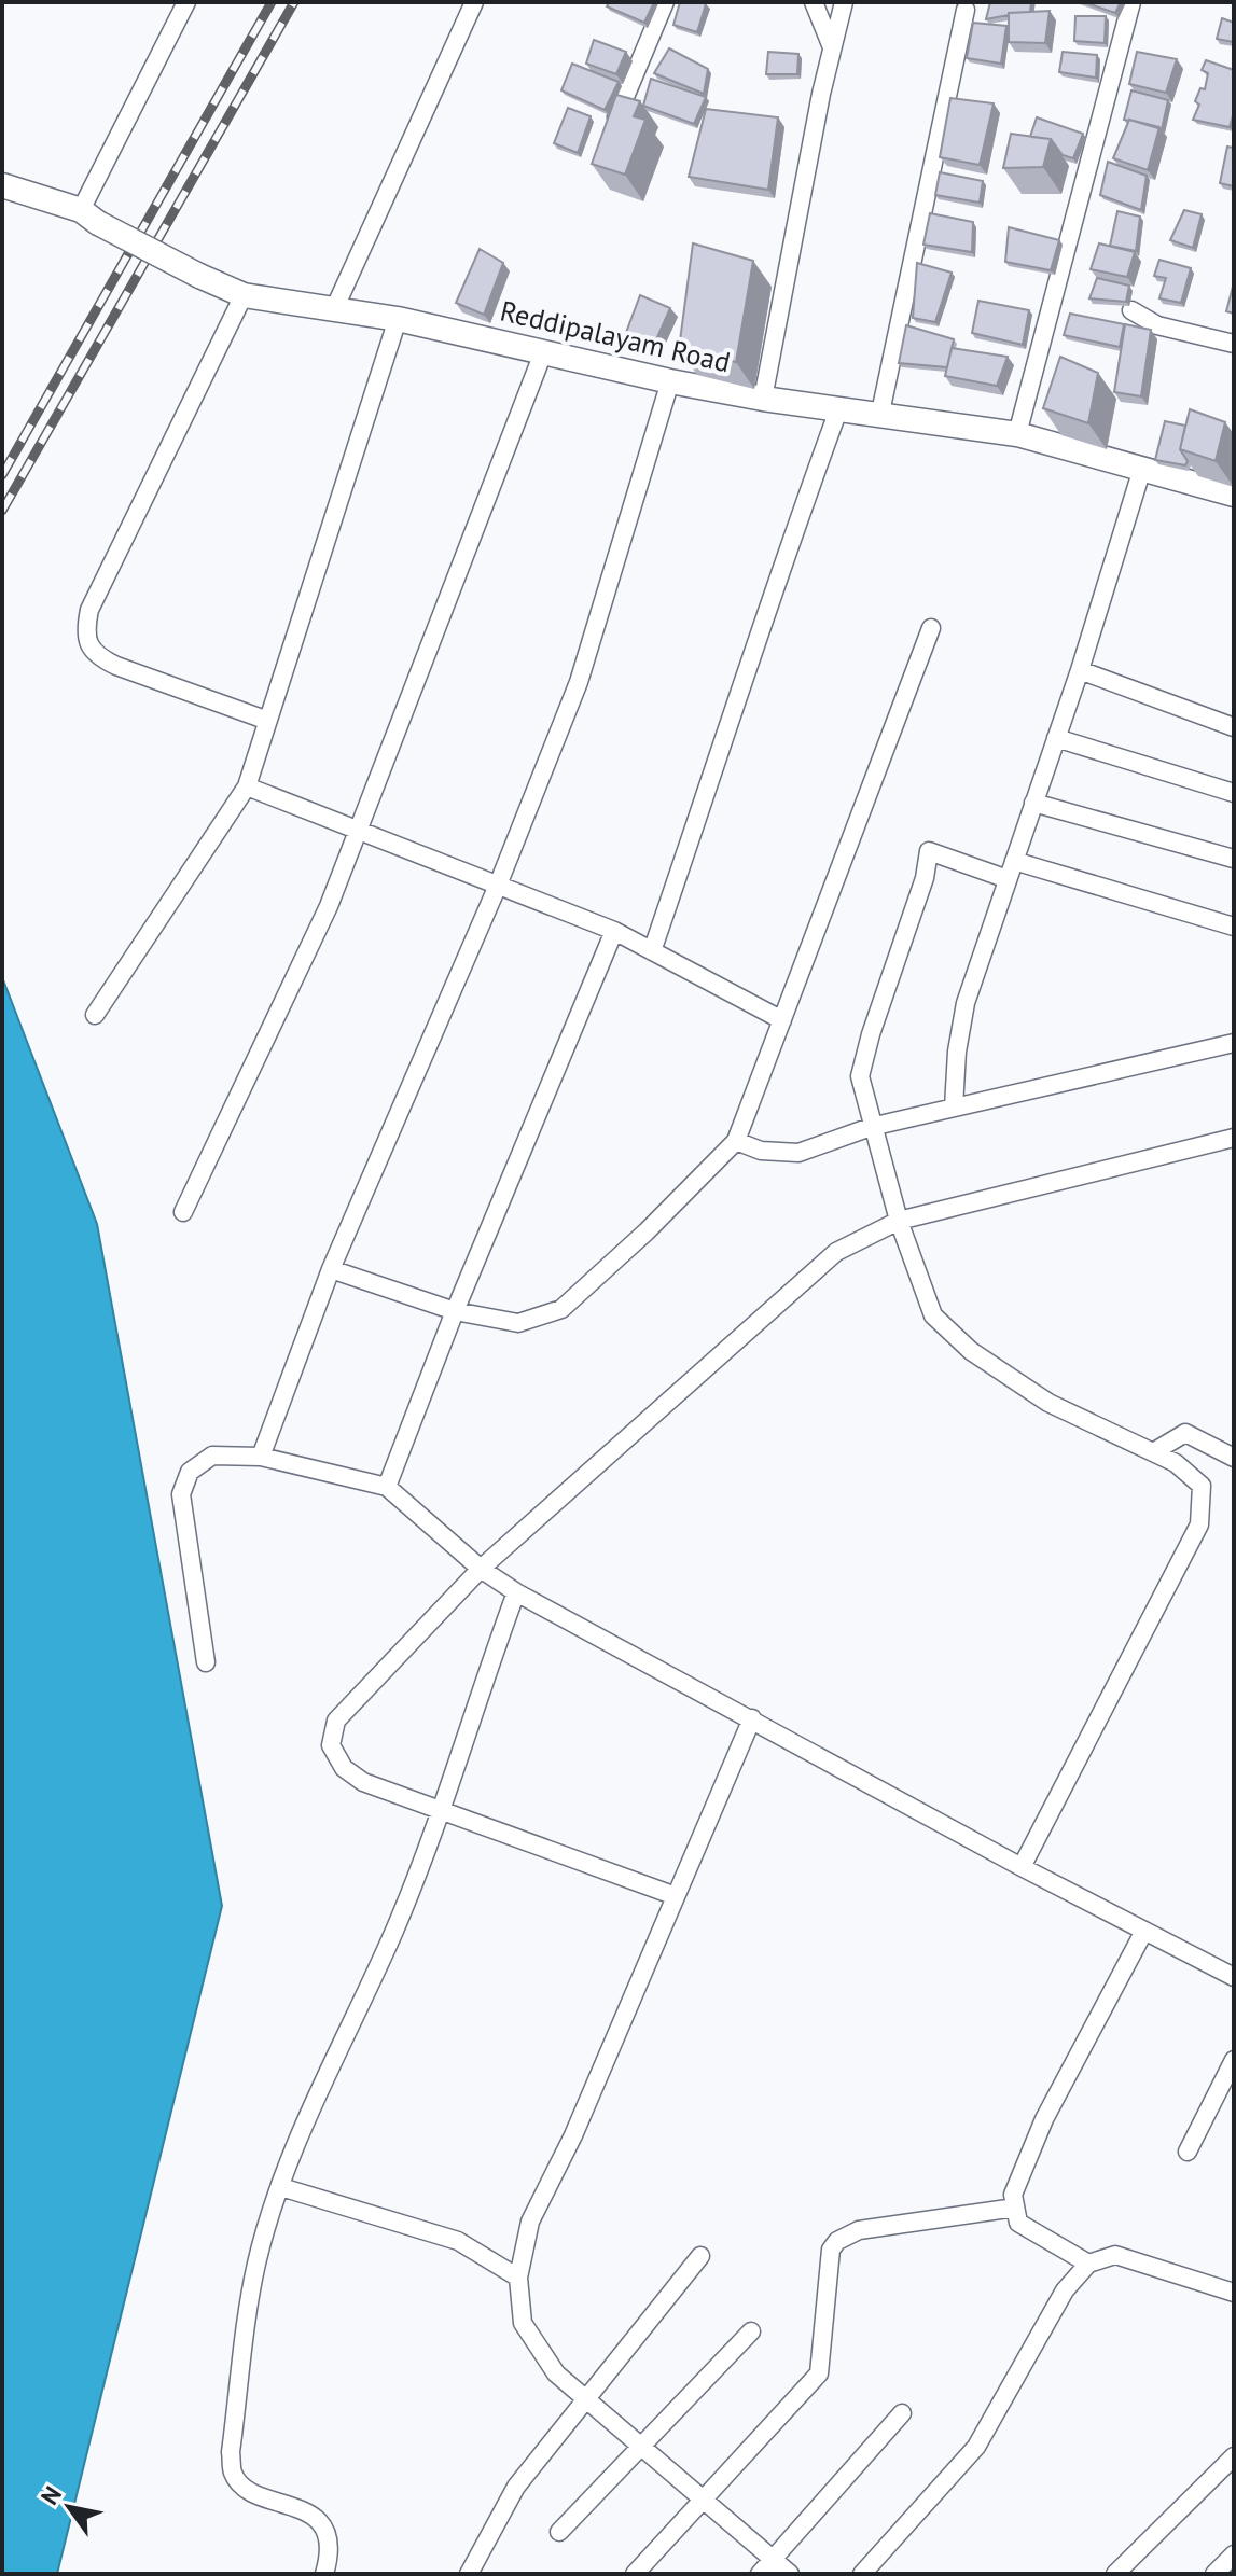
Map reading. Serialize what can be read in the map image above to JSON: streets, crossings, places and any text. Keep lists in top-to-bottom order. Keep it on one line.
{"streets":{"street":["Reddipalayam Road"]},"north":"top left"}
